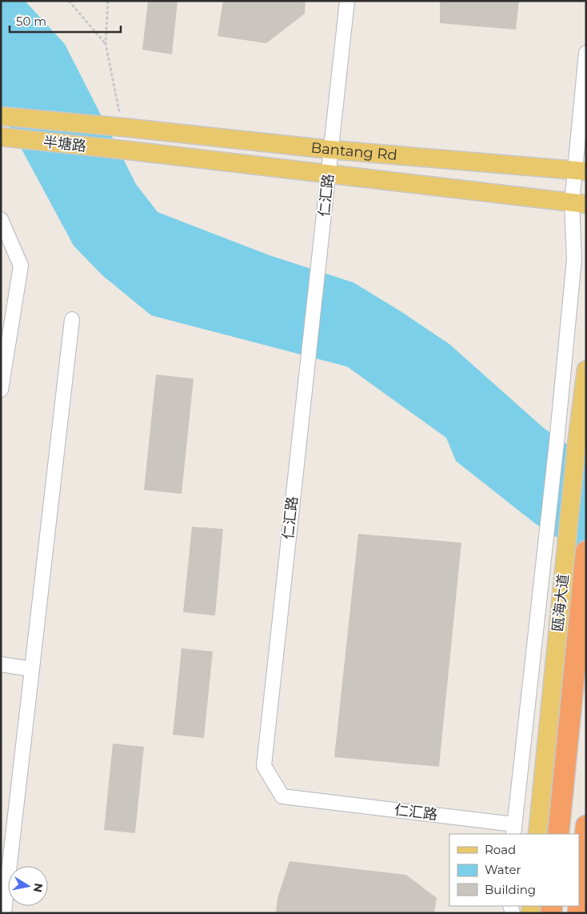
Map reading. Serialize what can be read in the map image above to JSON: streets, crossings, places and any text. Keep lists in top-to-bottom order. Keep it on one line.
{"streets":{"highway":["瓯海大道"],"main road":["半塘路","Bantang Rd"],"street":["仁汇路"]},"crossings":[["半塘路","Bantang Rd"],["Bantang Rd","仁汇路"]],"legend":["Road","Water","Building"],"scale_bar":"50 m","north":"right"}
